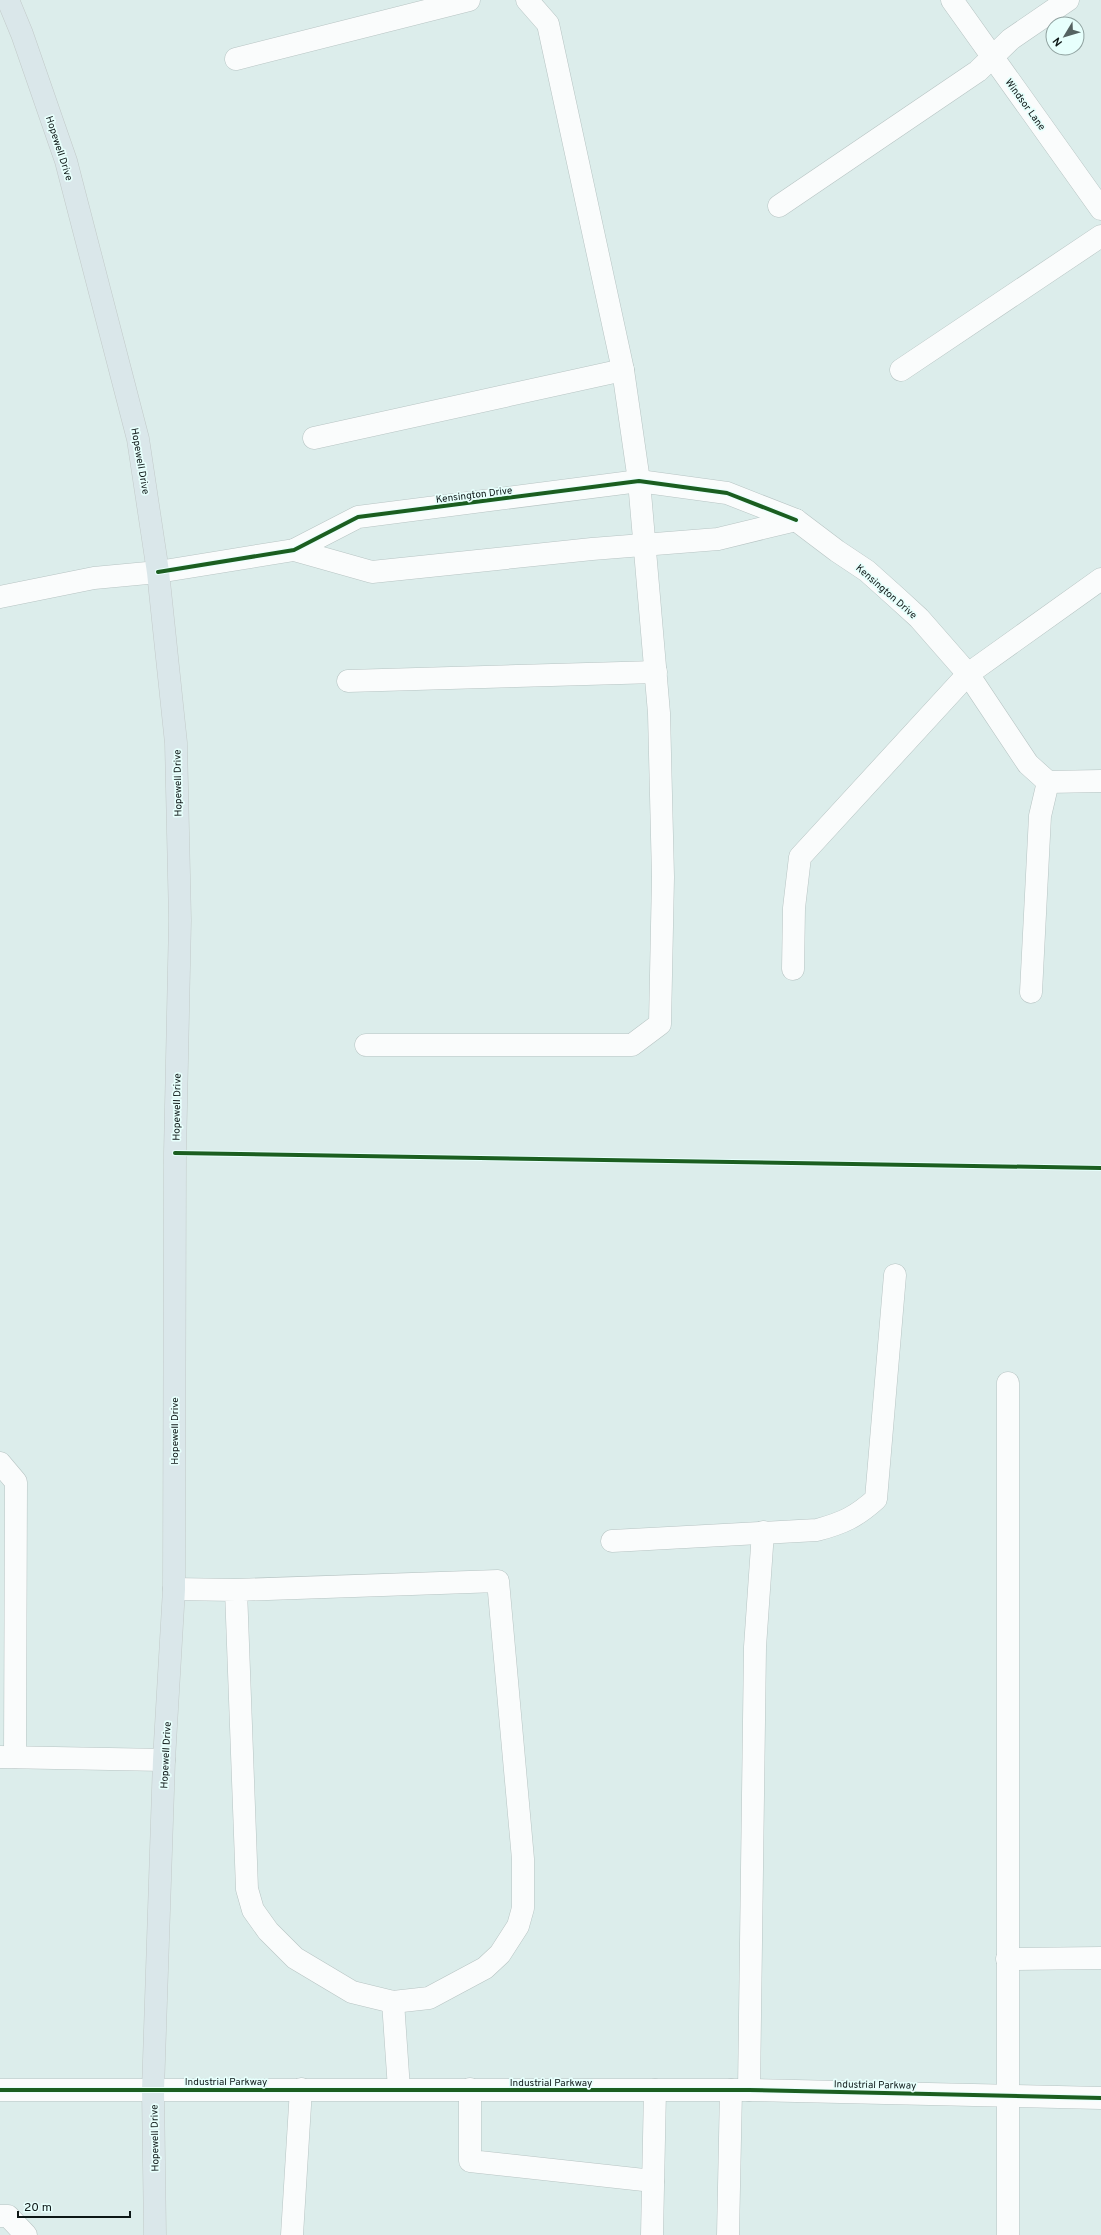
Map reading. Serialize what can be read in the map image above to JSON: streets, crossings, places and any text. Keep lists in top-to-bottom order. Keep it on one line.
{"streets":{"main road":["Hopewell Drive"],"street":["Windsor Lane","Kensington Drive","Industrial Parkway"]},"crossings":[["Hopewell Drive","Kensington Drive"],["Hopewell Drive","Industrial Parkway"]],"scale_bar":"20 m","north":"bottom left"}
